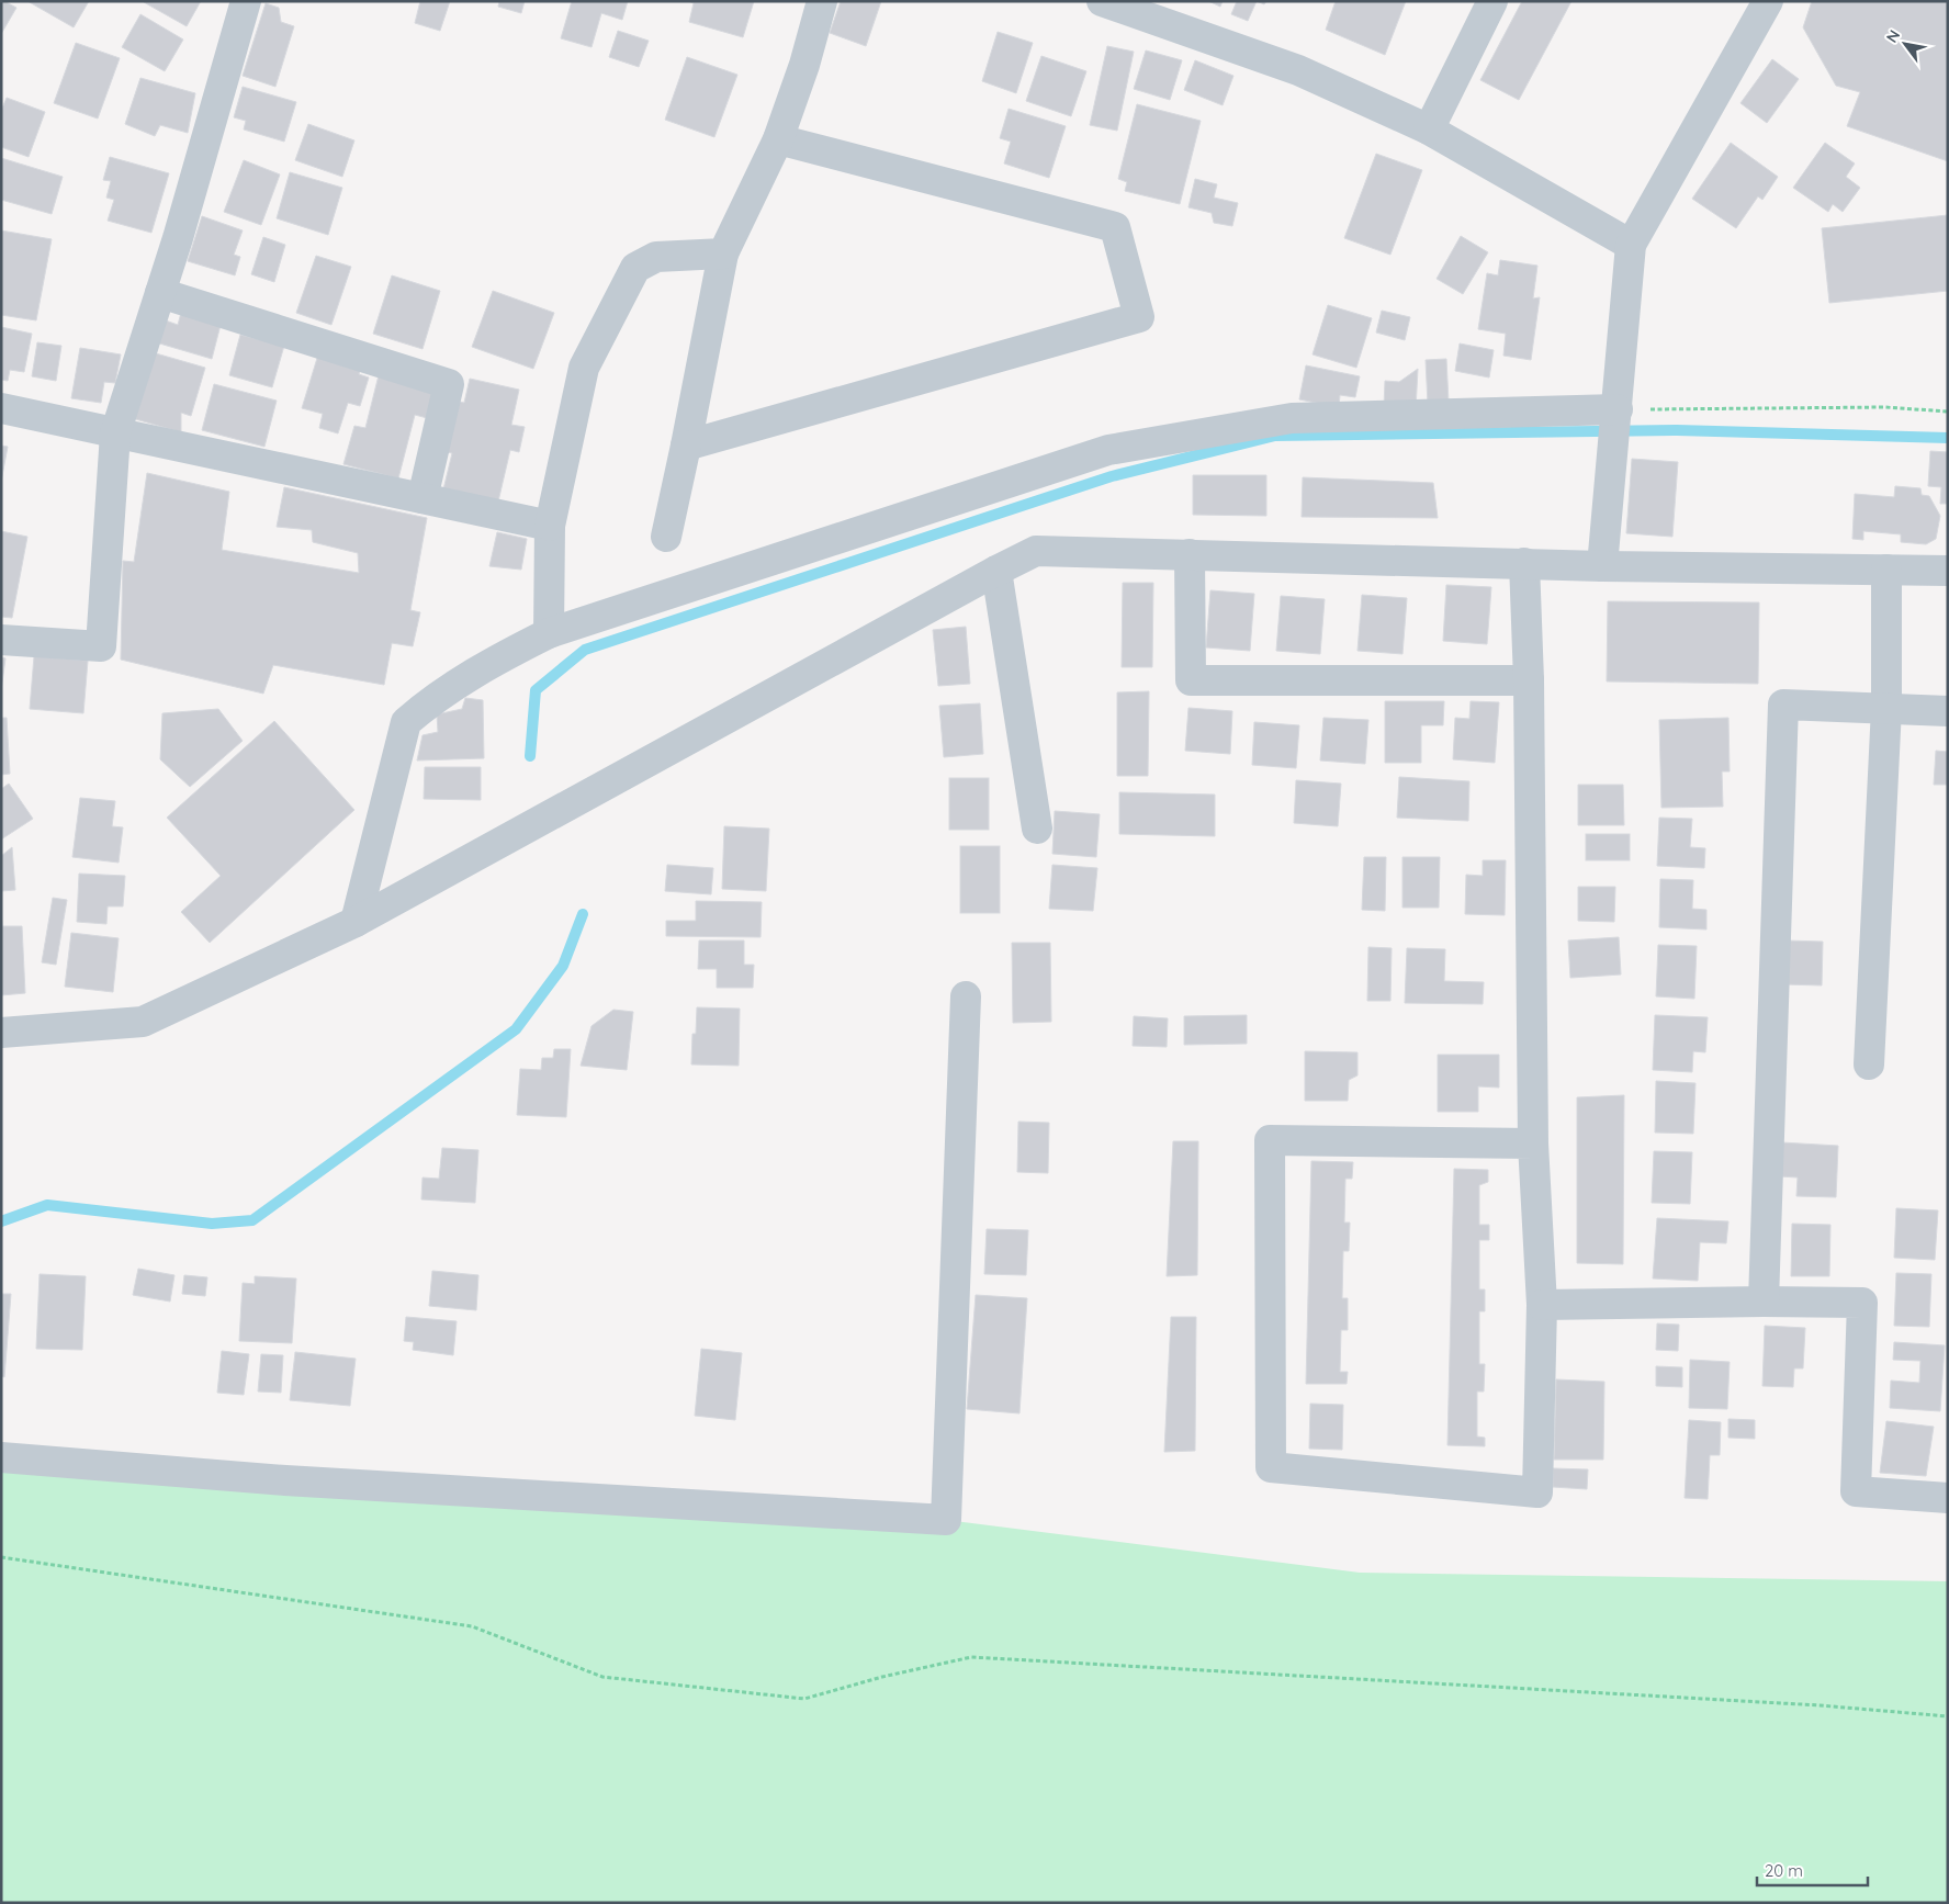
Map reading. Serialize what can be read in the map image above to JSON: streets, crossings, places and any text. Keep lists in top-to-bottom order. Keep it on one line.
{"scale_bar":"20 m","north":"top left"}
